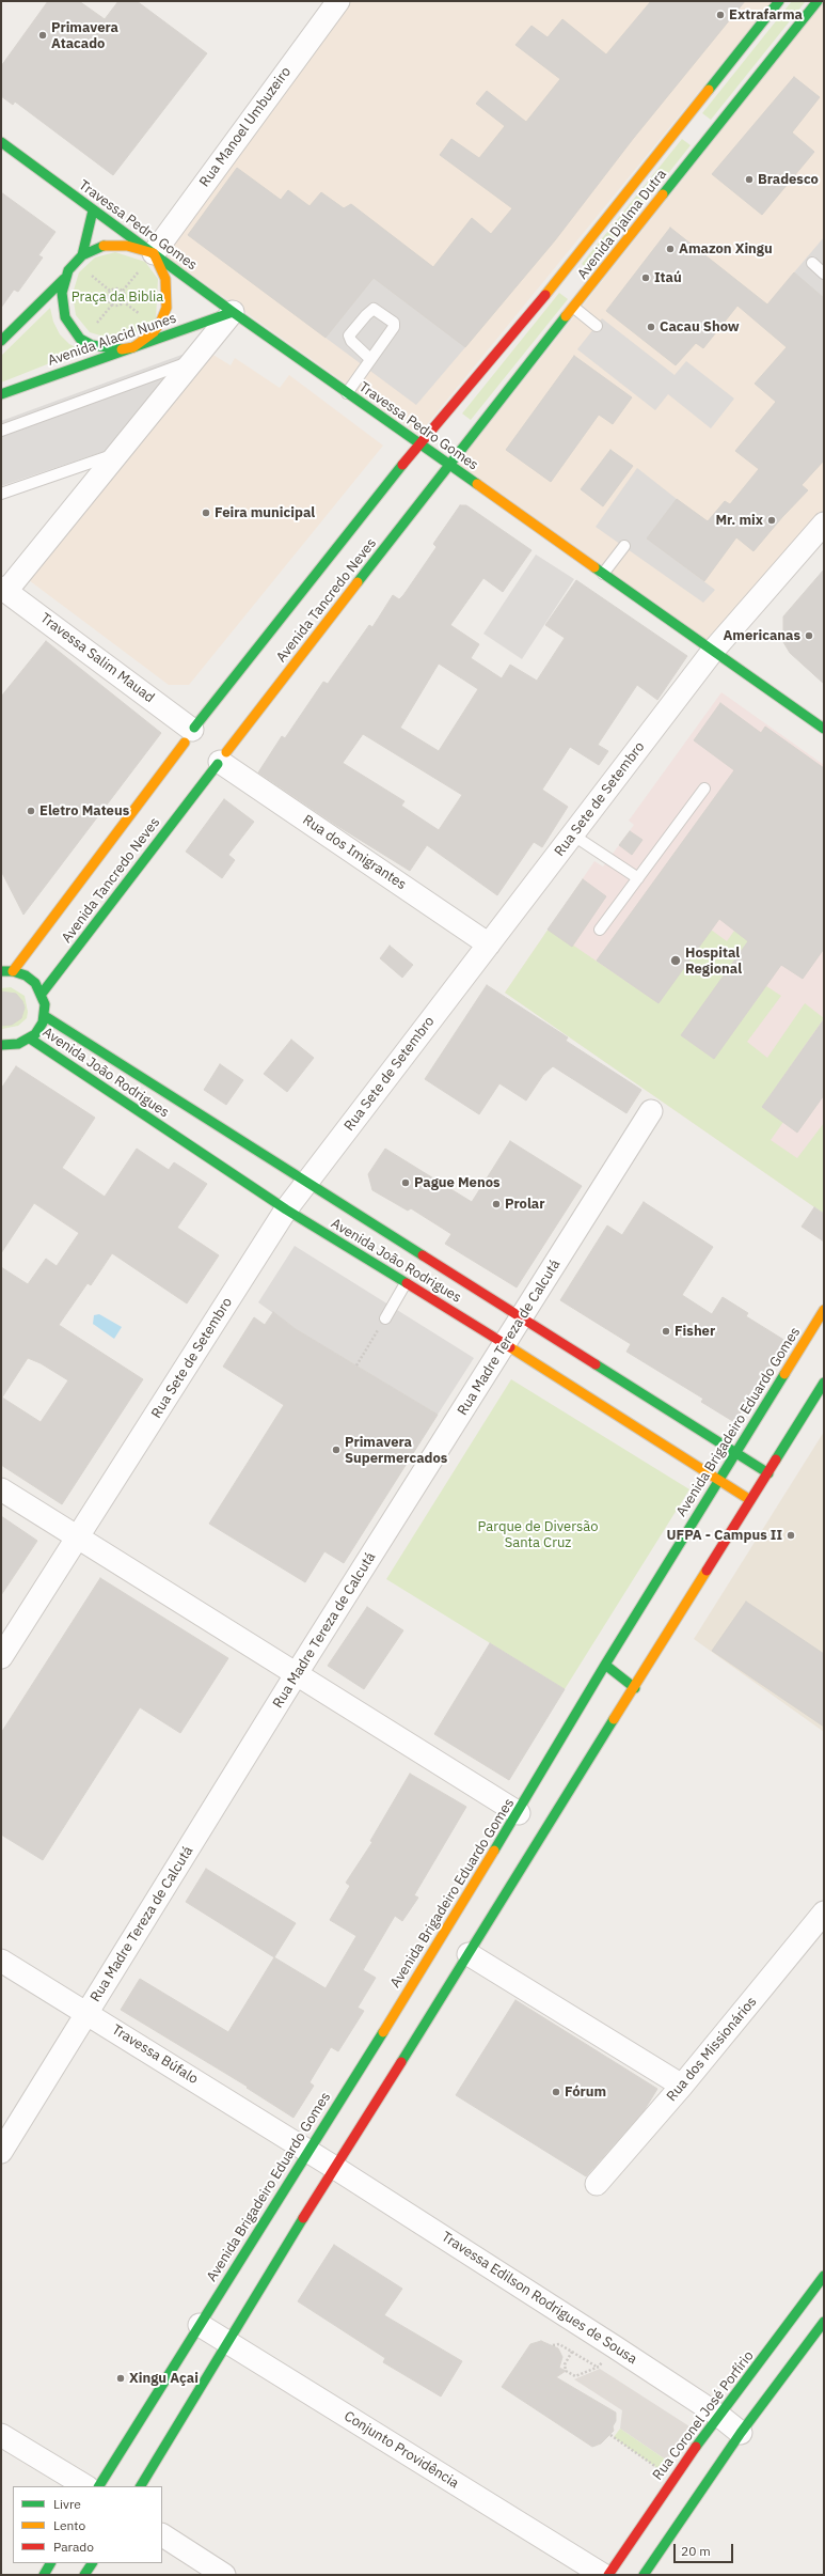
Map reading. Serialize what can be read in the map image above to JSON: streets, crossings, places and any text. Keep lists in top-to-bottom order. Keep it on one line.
{"streets":{"street":["Rua Manoel Umbuzeiro","Avenida Djalma Dutra","Travessa Pedro Gomes","Avenida Alacid Nunes","Avenida Tancredo Neves","Travessa Salim Mauad","Rua Sete de Setembro","Rua dos Imigrantes","Avenida João Rodrigues","Rua Madre Tereza de Calcutá","Avenida Brigadeiro Eduardo Gomes","Rua dos Missionários","Travessa Búfalo","Travessa Edilson Rodrigues de Sousa","Rua Coronel José Porfírio","Conjunto Providência"]},"crossings":[["Rua Manoel Umbuzeiro","Travessa Pedro Gomes"],["Avenida Djalma Dutra","Travessa Pedro Gomes"],["Avenida Djalma Dutra","Avenida Tancredo Neves"],["Travessa Pedro Gomes","Avenida Alacid Nunes"],["Travessa Pedro Gomes","Avenida Tancredo Neves"],["Travessa Pedro Gomes","Rua Sete de Setembro"],["Avenida Tancredo Neves","Travessa Salim Mauad"],["Avenida Tancredo Neves","Rua dos Imigrantes"],["Rua Sete de Setembro","Rua dos Imigrantes"],["Rua Sete de Setembro","Avenida João Rodrigues"],["Avenida João Rodrigues","Rua Madre Tereza de Calcutá"],["Avenida João Rodrigues","Avenida Brigadeiro Eduardo Gomes"],["Rua Madre Tereza de Calcutá","Travessa Búfalo"],["Avenida Brigadeiro Eduardo Gomes","Travessa Búfalo"],["Avenida Brigadeiro Eduardo Gomes","Conjunto Providência"],["Travessa Búfalo","Travessa Edilson Rodrigues de Sousa"],["Travessa Edilson Rodrigues de Sousa","Rua Coronel José Porfírio"]],"parks":["Praça da Biblia","Parque de Diversão Santa Cruz"],"places":["Extrafarma","Primavera Atacado","Bradesco","Amazon Xingu","Itaú","Cacau Show","Feira municipal","Mr. mix","Americanas","Eletro Mateus","Hospital Regional","Pague Menos","Prolar","Fisher","Primavera Supermercados","UFPA - Campus II","Fórum","Xingu Açai"],"legend":["Livre","Lento","Parado"],"scale_bar":"20 m"}
